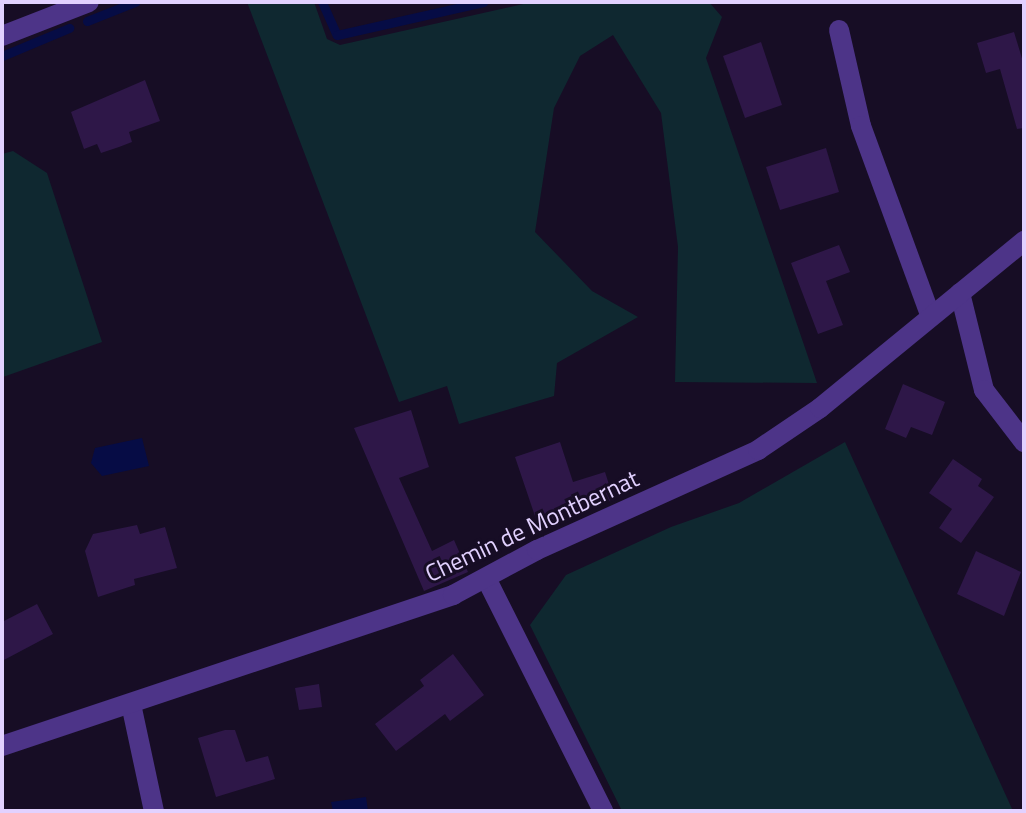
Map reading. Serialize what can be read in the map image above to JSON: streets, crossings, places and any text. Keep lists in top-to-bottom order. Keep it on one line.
{"streets":{"street":["Chemin de Montbernat"]}}
